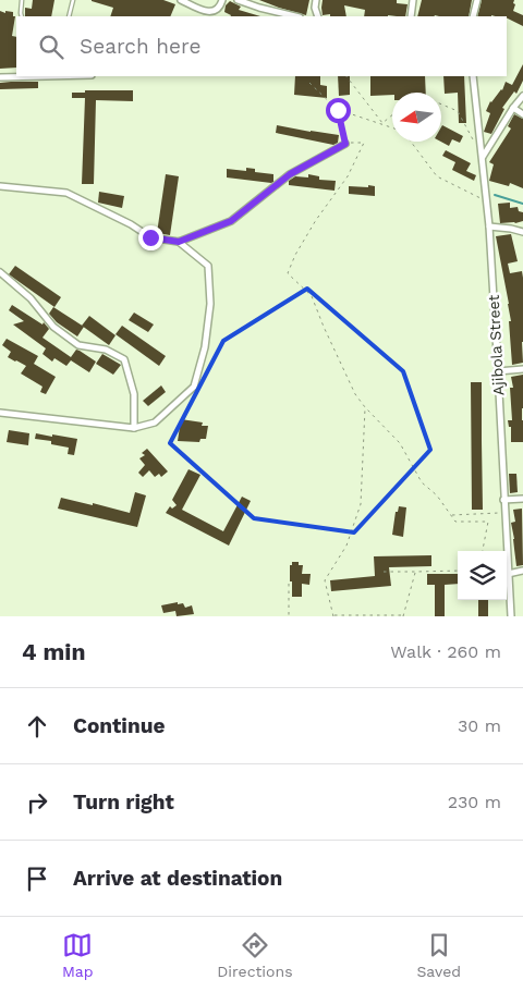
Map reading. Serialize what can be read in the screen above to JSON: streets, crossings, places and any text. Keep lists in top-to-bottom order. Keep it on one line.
{"streets":{"street":["Ajibola Street"]},"north":"left","page":{"search":"Search here","heading":["4 min","Walk · 260 m"],"list":[["Continue","30 m"],["Turn right","230 m"],"Arrive at destination"],"nav":["Map","Directions","Saved"]}}
